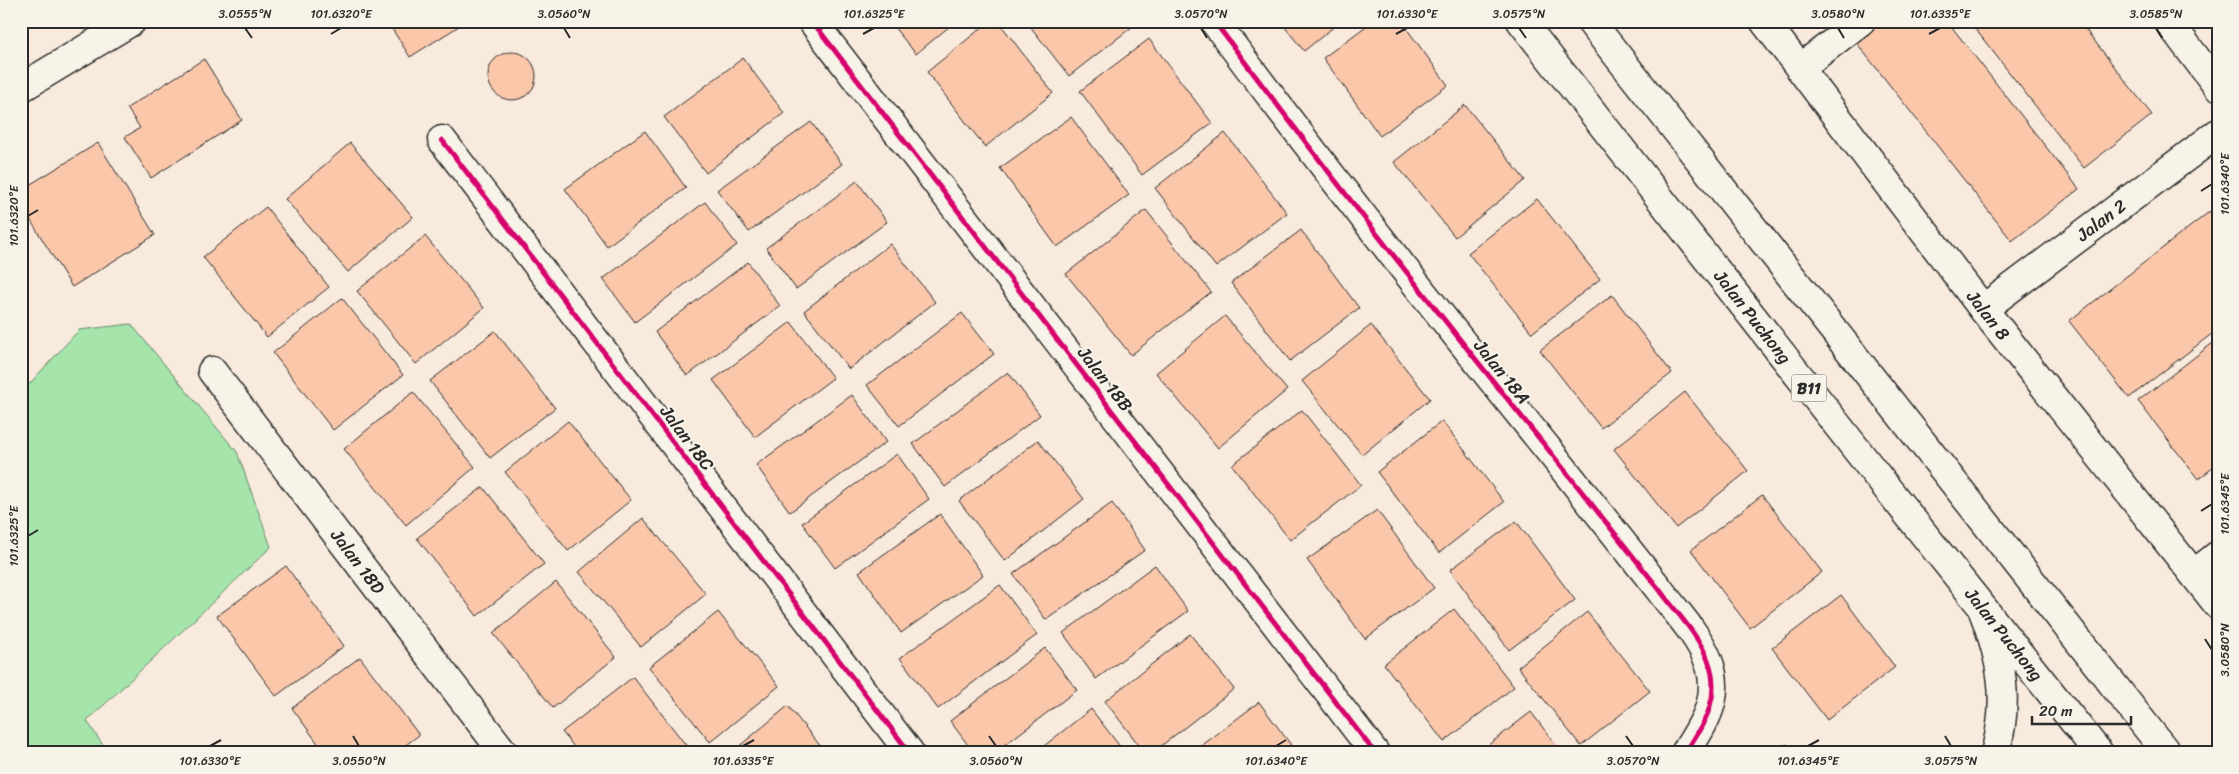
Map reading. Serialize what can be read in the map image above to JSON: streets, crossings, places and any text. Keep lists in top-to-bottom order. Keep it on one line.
{"streets":{"street":["Jalan 2","Jalan 8","Jalan Puchong","Jalan 18A","Jalan 18B","B11","Jalan 18C","Jalan 18D"]},"crossings":[["Jalan 2","Jalan 8"]],"scale_bar":"20 m","coordinates":["3.0555°N","101.6320°E","3.0560°N","101.6325°E","3.0570°N","101.6330°E","3.0575°N","3.0580°N","101.6335°E","3.0585°N","101.6340°E","101.6345°E","3.0550°N"]}
